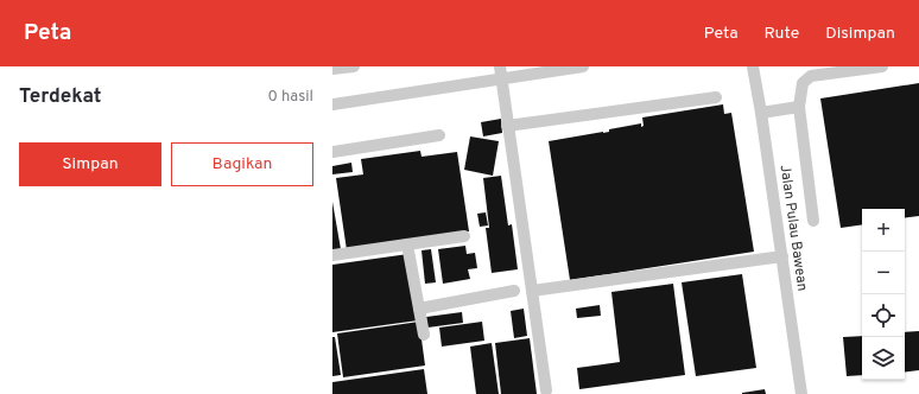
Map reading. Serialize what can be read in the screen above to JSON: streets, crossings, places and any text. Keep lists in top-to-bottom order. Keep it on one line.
{"streets":{"street":["Jalan Pulau Bawean"]},"page":{"header":"Peta","nav":["Peta","Rute","Disimpan"],"heading":["Terdekat","0 hasil"],"buttons":["Simpan","Bagikan"],"map_buttons":["+","−"]}}
